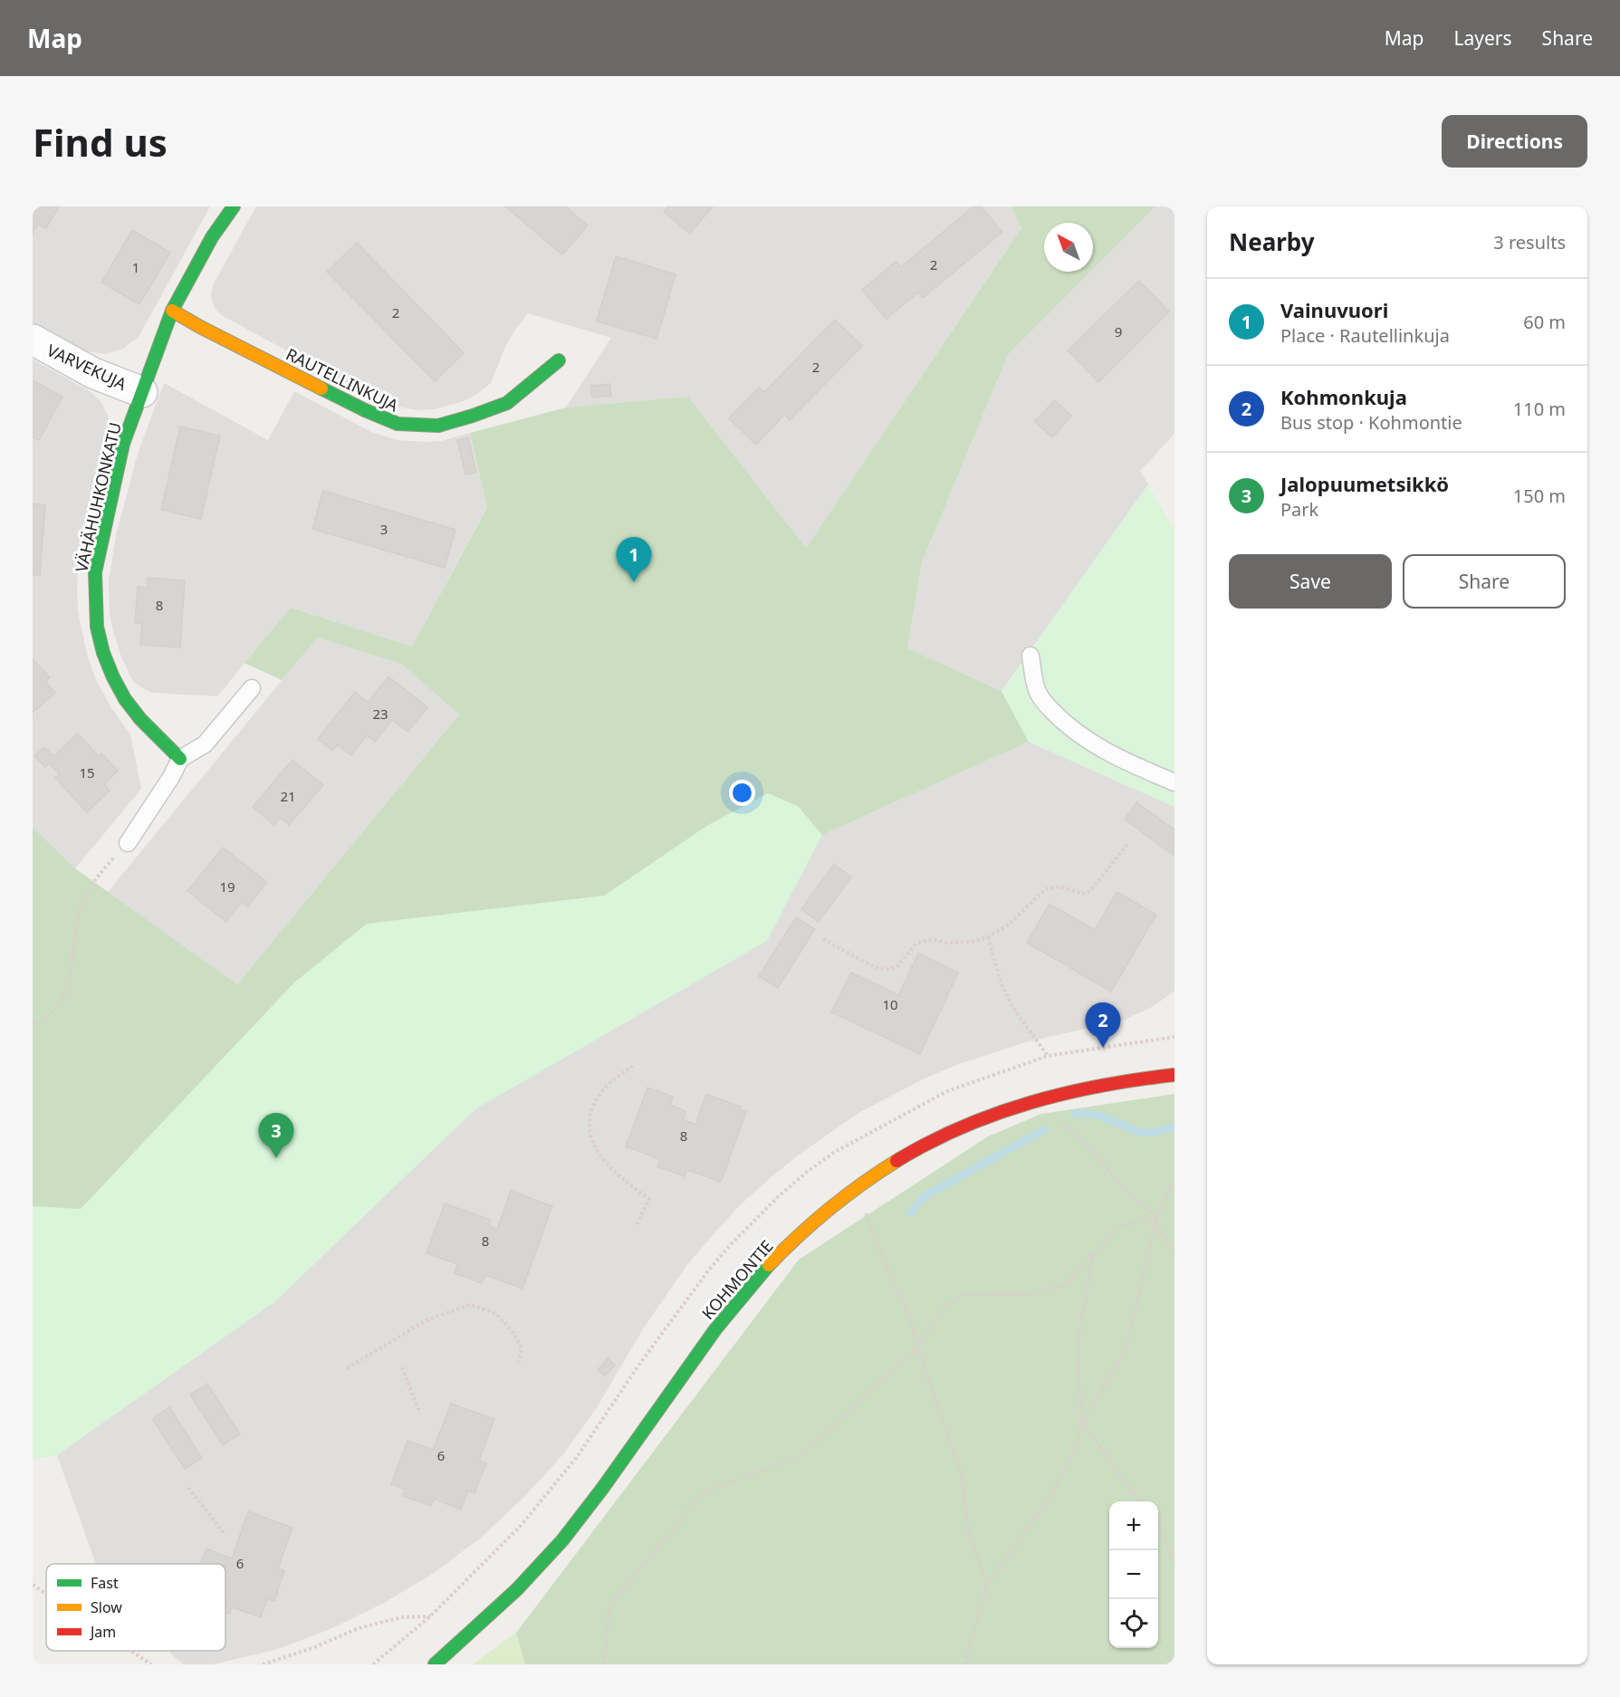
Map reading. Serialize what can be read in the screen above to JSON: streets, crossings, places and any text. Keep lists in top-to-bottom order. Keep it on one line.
{"streets":{"street":["VARVEKUJA","RAUTELLINKUJA","VÄHÄHUHKONKATU","KOHMONTIE"]},"crossings":[["VARVEKUJA","VÄHÄHUHKONKATU"],["RAUTELLINKUJA","VÄHÄHUHKONKATU"]],"house_numbers":["2","1","2","9","2","3","8","23","15","21","19","10","8","8","6","6"],"legend":["Fast","Slow","Jam"],"north":"top left","page":{"header":"Map","nav":["Map","Layers","Share"],"buttons":["Directions",["Save","Share"]],"title":"Find us","heading":["Nearby","3 results"],"list":[{"mark":"1","name":"Vainuvuori","note":"Place · Rautellinkuja","value":"60 m"},{"mark":"2","name":"Kohmonkuja","note":"Bus stop · Kohmontie","value":"110 m"},{"mark":"3","name":"Jalopuumetsikkö","note":"Park","value":"150 m"}],"pins":["1","2","3"],"map_buttons":["+","−"]}}
